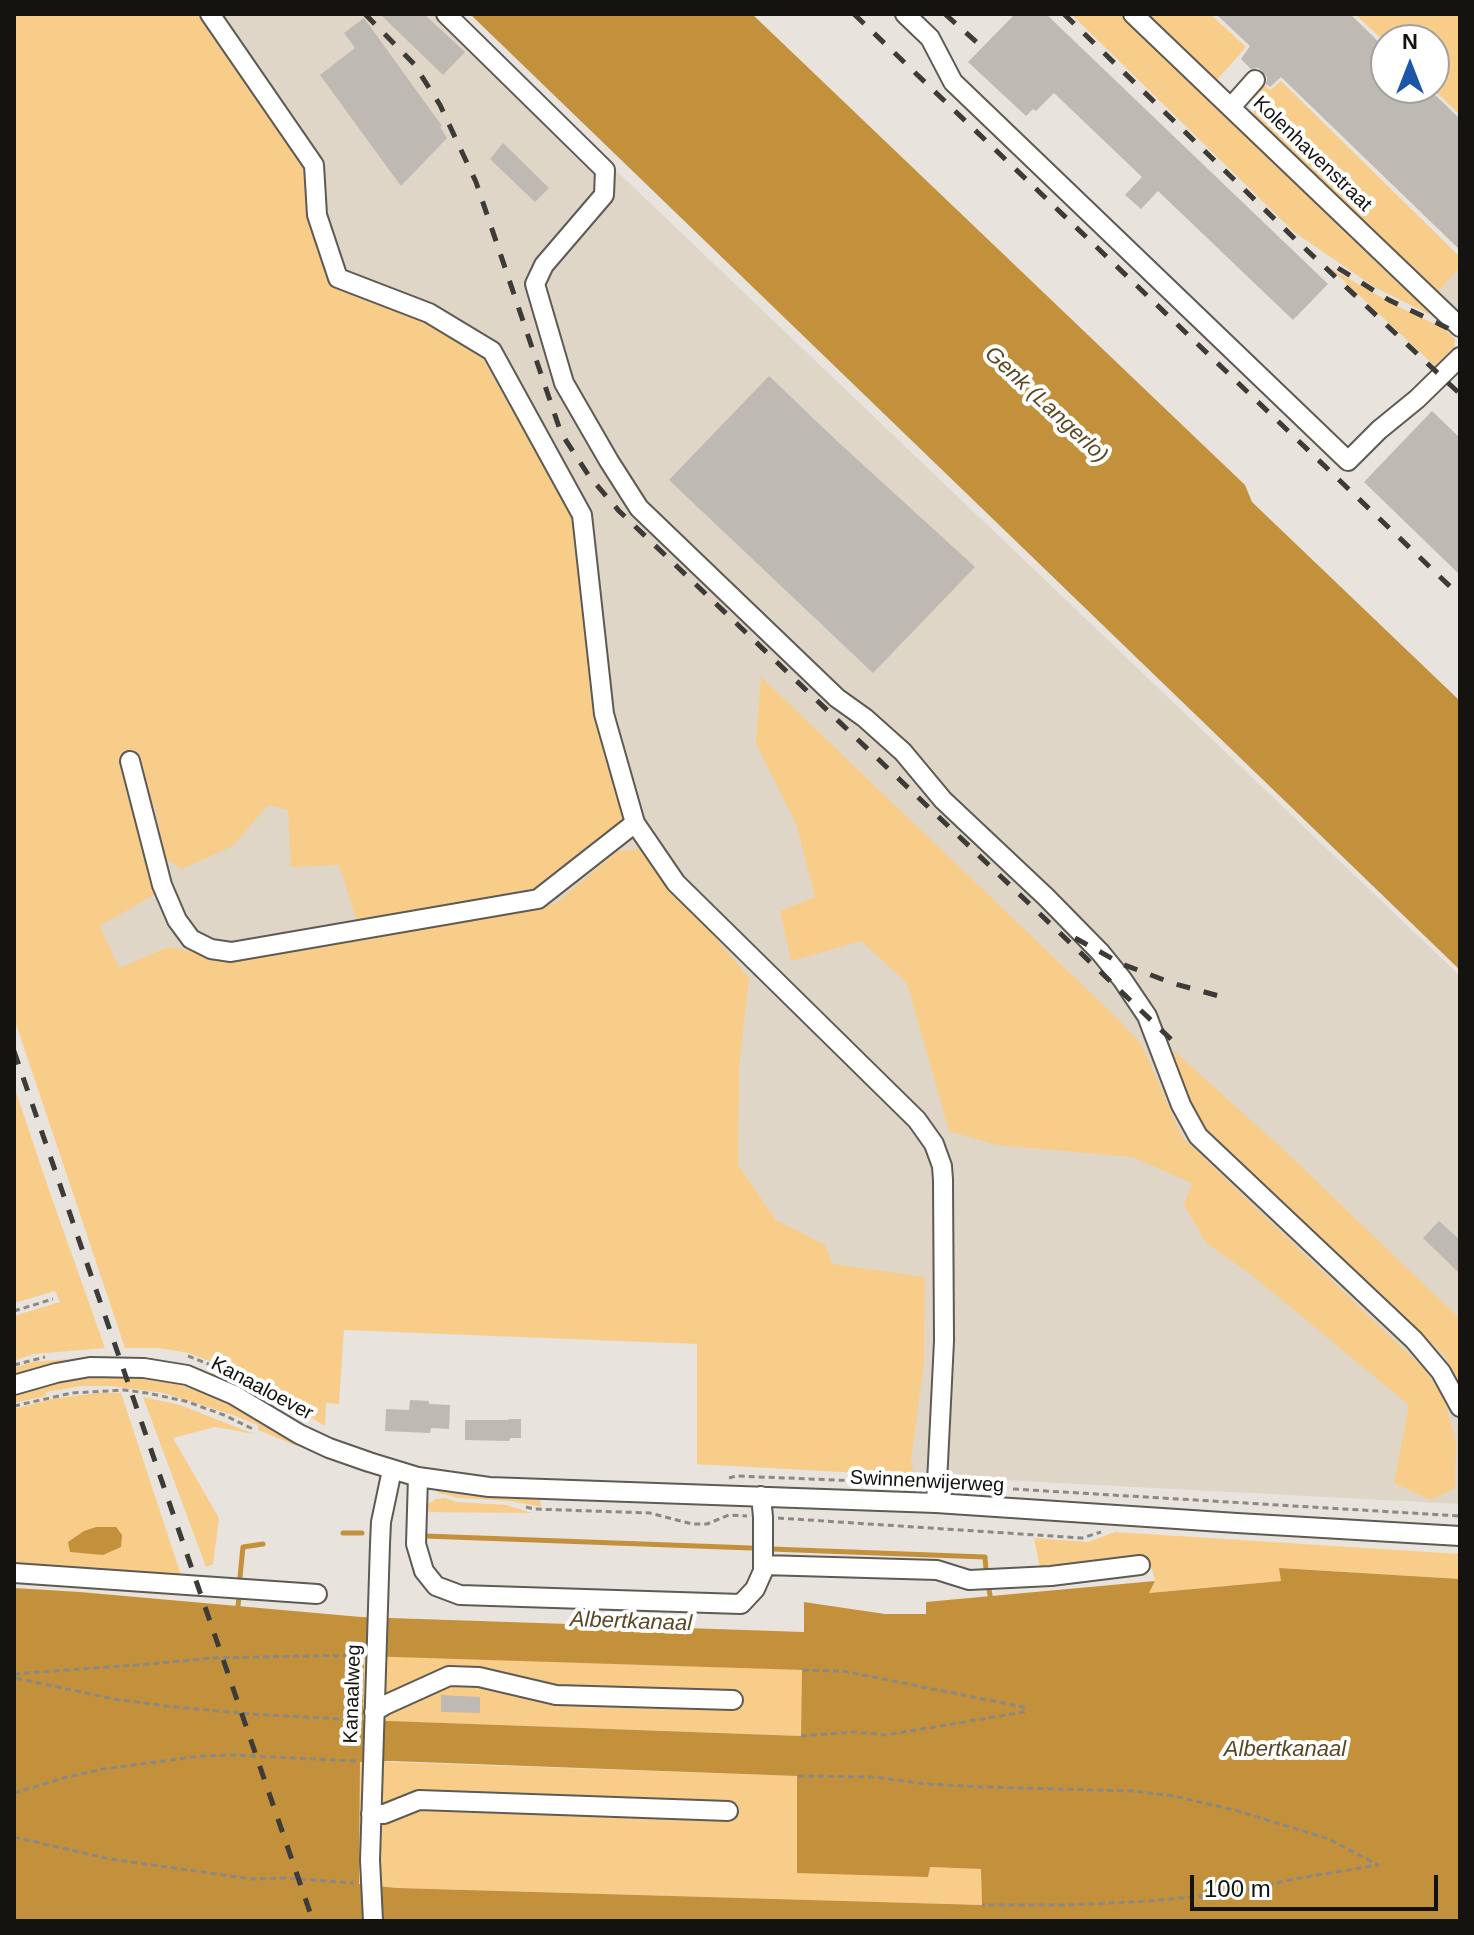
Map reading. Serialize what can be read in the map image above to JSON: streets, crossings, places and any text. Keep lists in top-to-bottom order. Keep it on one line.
{"streets":{"street":["Kolenhavenstraat","Kanaaloever","Swinnenwijerweg","Kanaalweg"]},"crossings":[["Kanaaloever","Swinnenwijerweg"],["Kanaaloever","Kanaalweg"],["Swinnenwijerweg","Kanaalweg"]],"water":["Genk (Langerlo)","Albertkanaal"],"scale_bar":"100 m","north":"top"}
